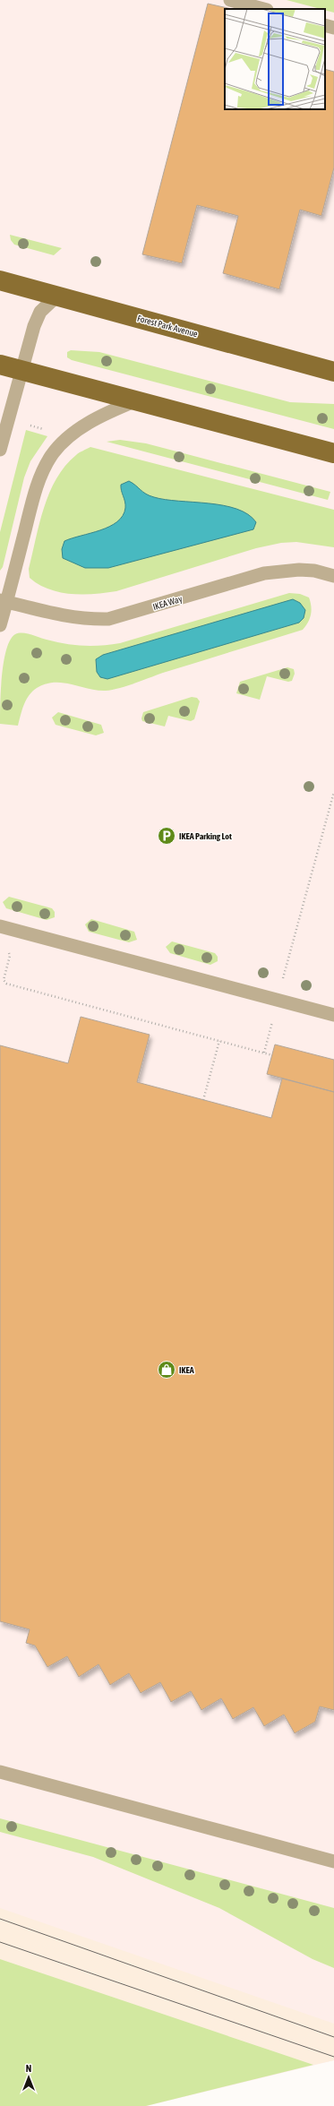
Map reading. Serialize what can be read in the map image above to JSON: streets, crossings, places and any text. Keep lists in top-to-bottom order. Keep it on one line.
{"streets":{"main road":["Forest Park Avenue"],"lane":["IKEA Way"]},"places":{"parking":["IKEA Parking Lot"],"shop":["IKEA"]},"north":"top"}
